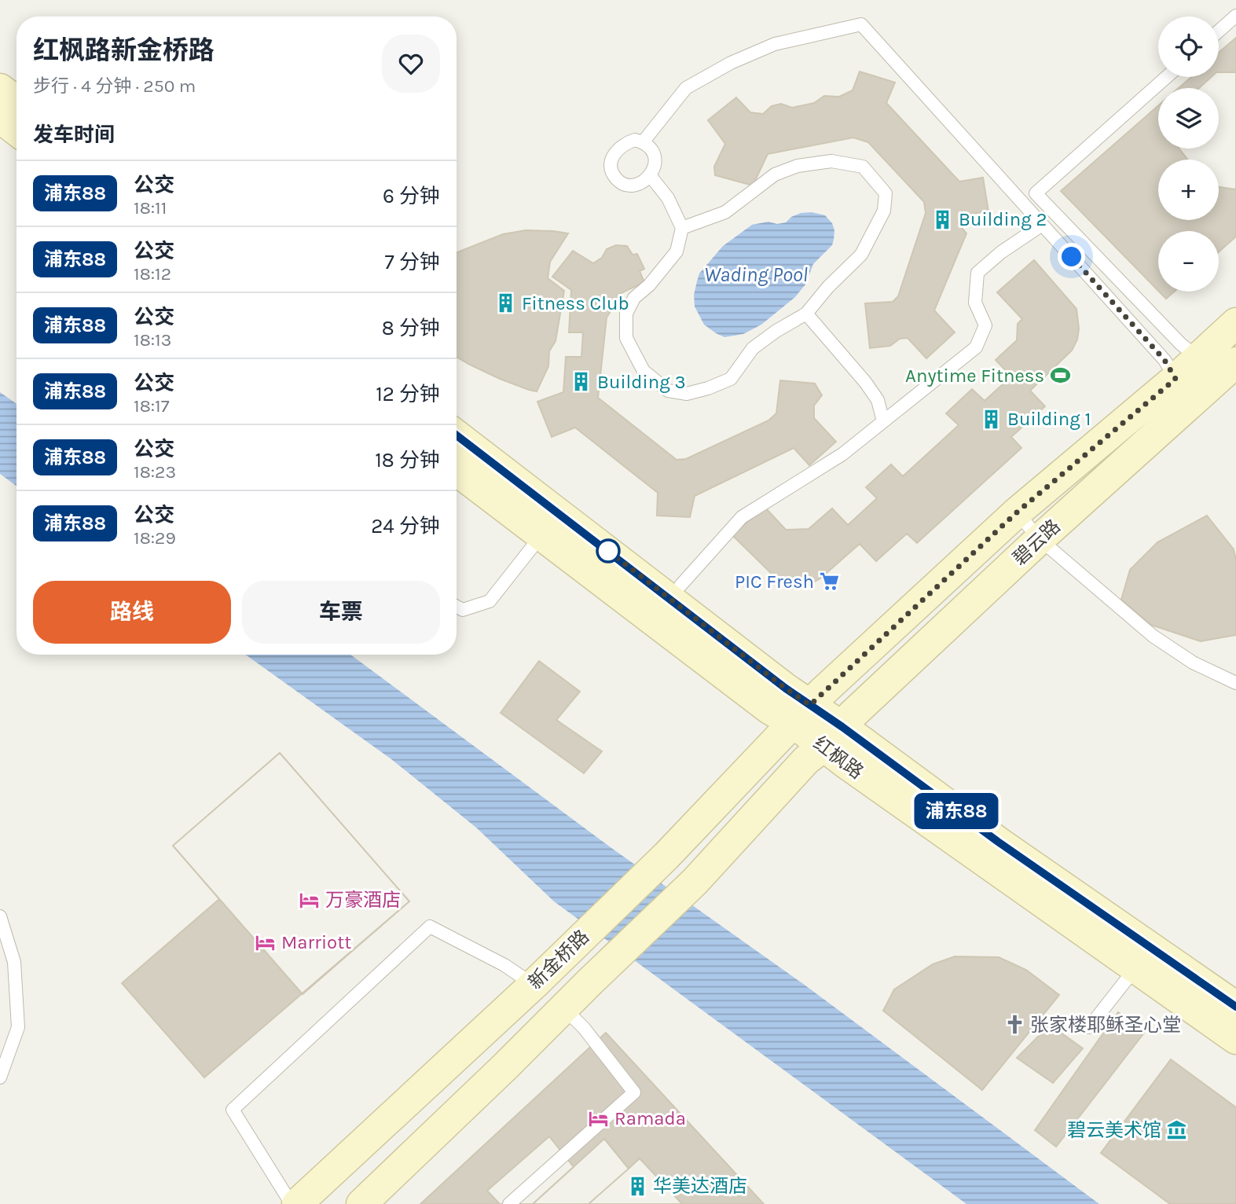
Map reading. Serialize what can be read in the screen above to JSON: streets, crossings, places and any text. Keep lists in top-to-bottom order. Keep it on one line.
{"streets":{"street":["碧云路","红枫路","新金桥路"]},"crossings":[["碧云路","红枫路"],["碧云路","新金桥路"],["红枫路","新金桥路"]],"water":["Wading Pool"],"places":{"building":["Building 2","Fitness Club","Building 3","Building 1","华美达酒店"],"sports":["Anytime Fitness"],"supermarket":["PIC Fresh"],"hotel":["万豪酒店","Marriott","Ramada"],"church":["张家楼耶稣圣心堂"],"museum":["碧云美术馆"]},"lines":["bus line 浦东88"],"page":{"on_map":"浦东88","map_buttons":["+","−"],"heading":[["红枫路新金桥路","步行 · 4 分钟 · 250 m"],"发车时间"],"list":[{"mark":"浦东88","name":"公交","note":"18:11","value":"6 分钟"},{"mark":"浦东88","name":"公交","note":"18:12","value":"7 分钟"},{"mark":"浦东88","name":"公交","note":"18:13","value":"8 分钟"},{"mark":"浦东88","name":"公交","note":"18:17","value":"12 分钟"},{"mark":"浦东88","name":"公交","note":"18:23","value":"18 分钟"},{"mark":"浦东88","name":"公交","note":"18:29","value":"24 分钟"}],"buttons":["路线","车票"]}}
